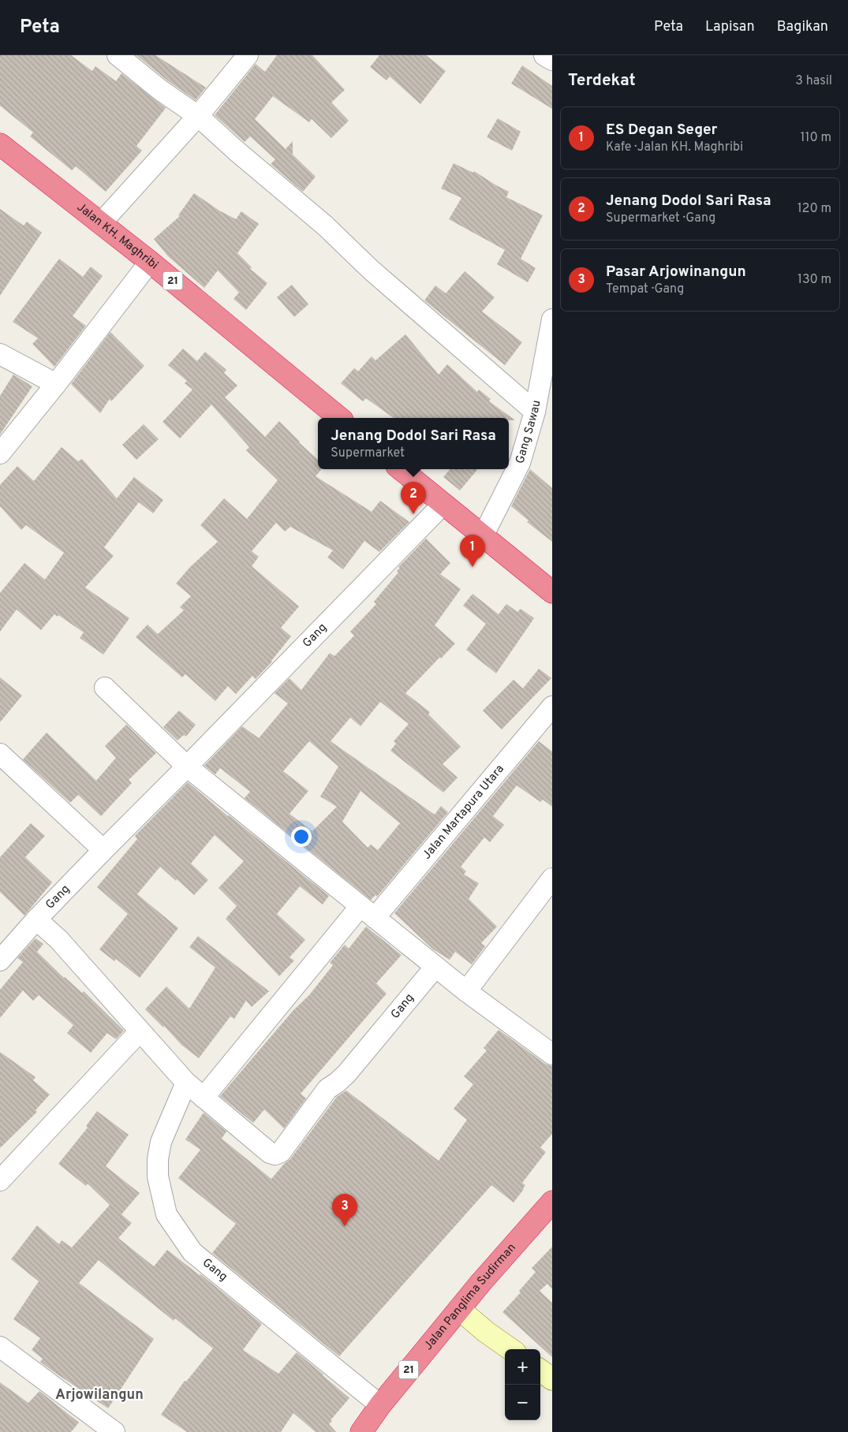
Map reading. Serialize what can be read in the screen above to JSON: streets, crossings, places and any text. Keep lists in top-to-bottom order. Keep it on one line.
{"streets":{"highway":["Jalan KH. Maghribi","21","Jalan Panglima Sudirman"],"street":["Gang Sawau","Gang","Jalan Martapura Utara"]},"crossings":[["Gang","Jalan Martapura Utara"],["Gang","Jalan Panglima Sudirman"]],"districts":["Arjowilangun"],"page":{"header":"Peta","nav":["Peta","Lapisan","Bagikan"],"heading":["Terdekat","3 hasil"],"list":[{"mark":"1","name":"ES Degan Seger","note":"Kafe · Jalan KH. Maghribi","value":"110 m"},{"mark":"2","name":"Jenang Dodol Sari Rasa","note":"Supermarket · Gang","value":"120 m"},{"mark":"3","name":"Pasar Arjowinangun","note":"Tempat · Gang","value":"130 m"}],"popup":["Jenang Dodol Sari Rasa","Supermarket"],"pins":["2","1","3"],"map_buttons":["+","−"]}}
